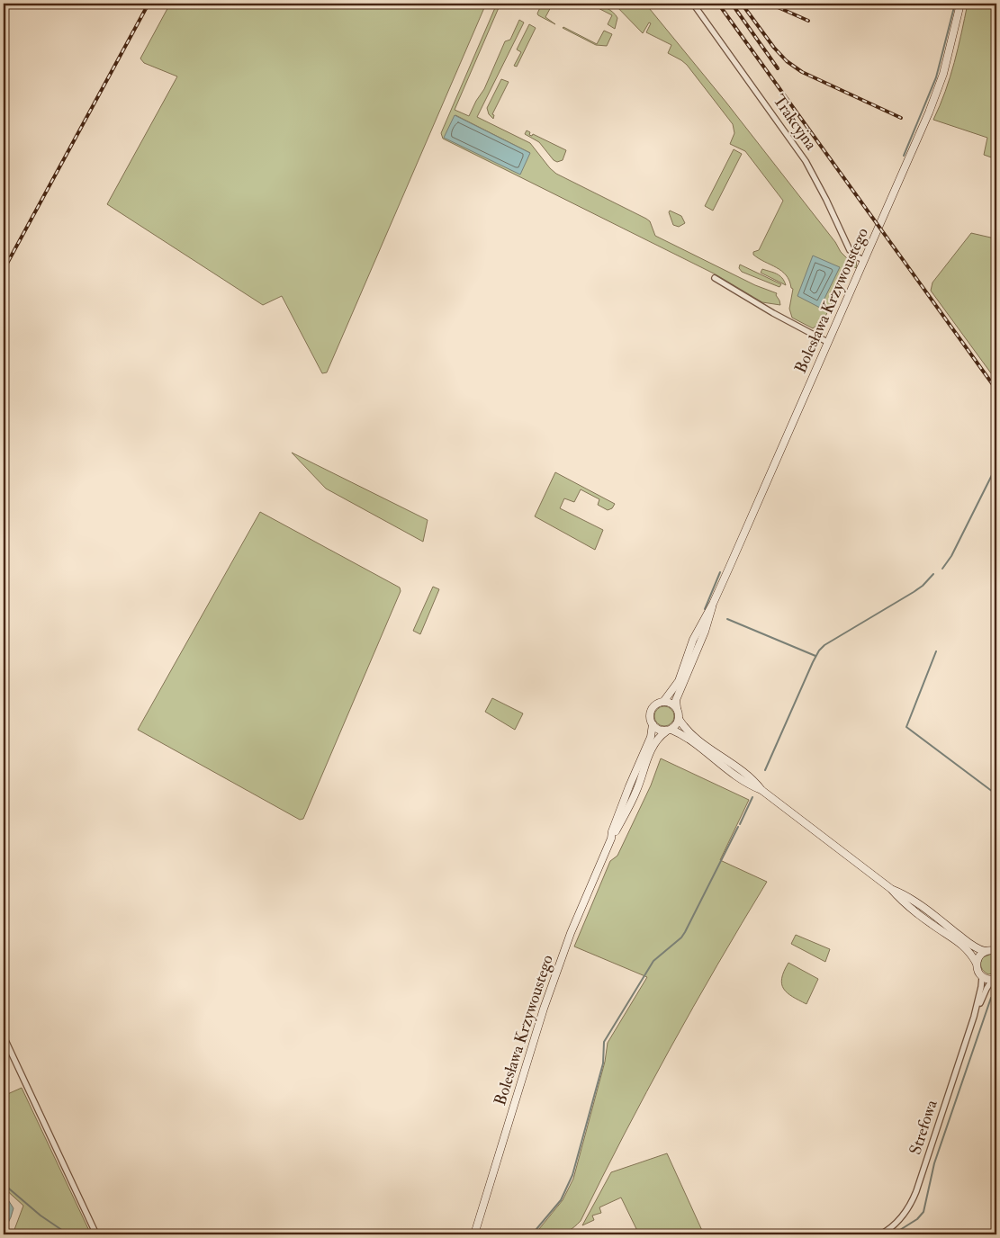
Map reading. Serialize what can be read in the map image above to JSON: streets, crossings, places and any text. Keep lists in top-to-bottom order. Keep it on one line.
{"streets":{"main road":["Bolesława Krzywoustego"],"street":["Trakcyjna","Strefowa"]},"crossings":[["Trakcyjna","Bolesława Krzywoustego"]]}
